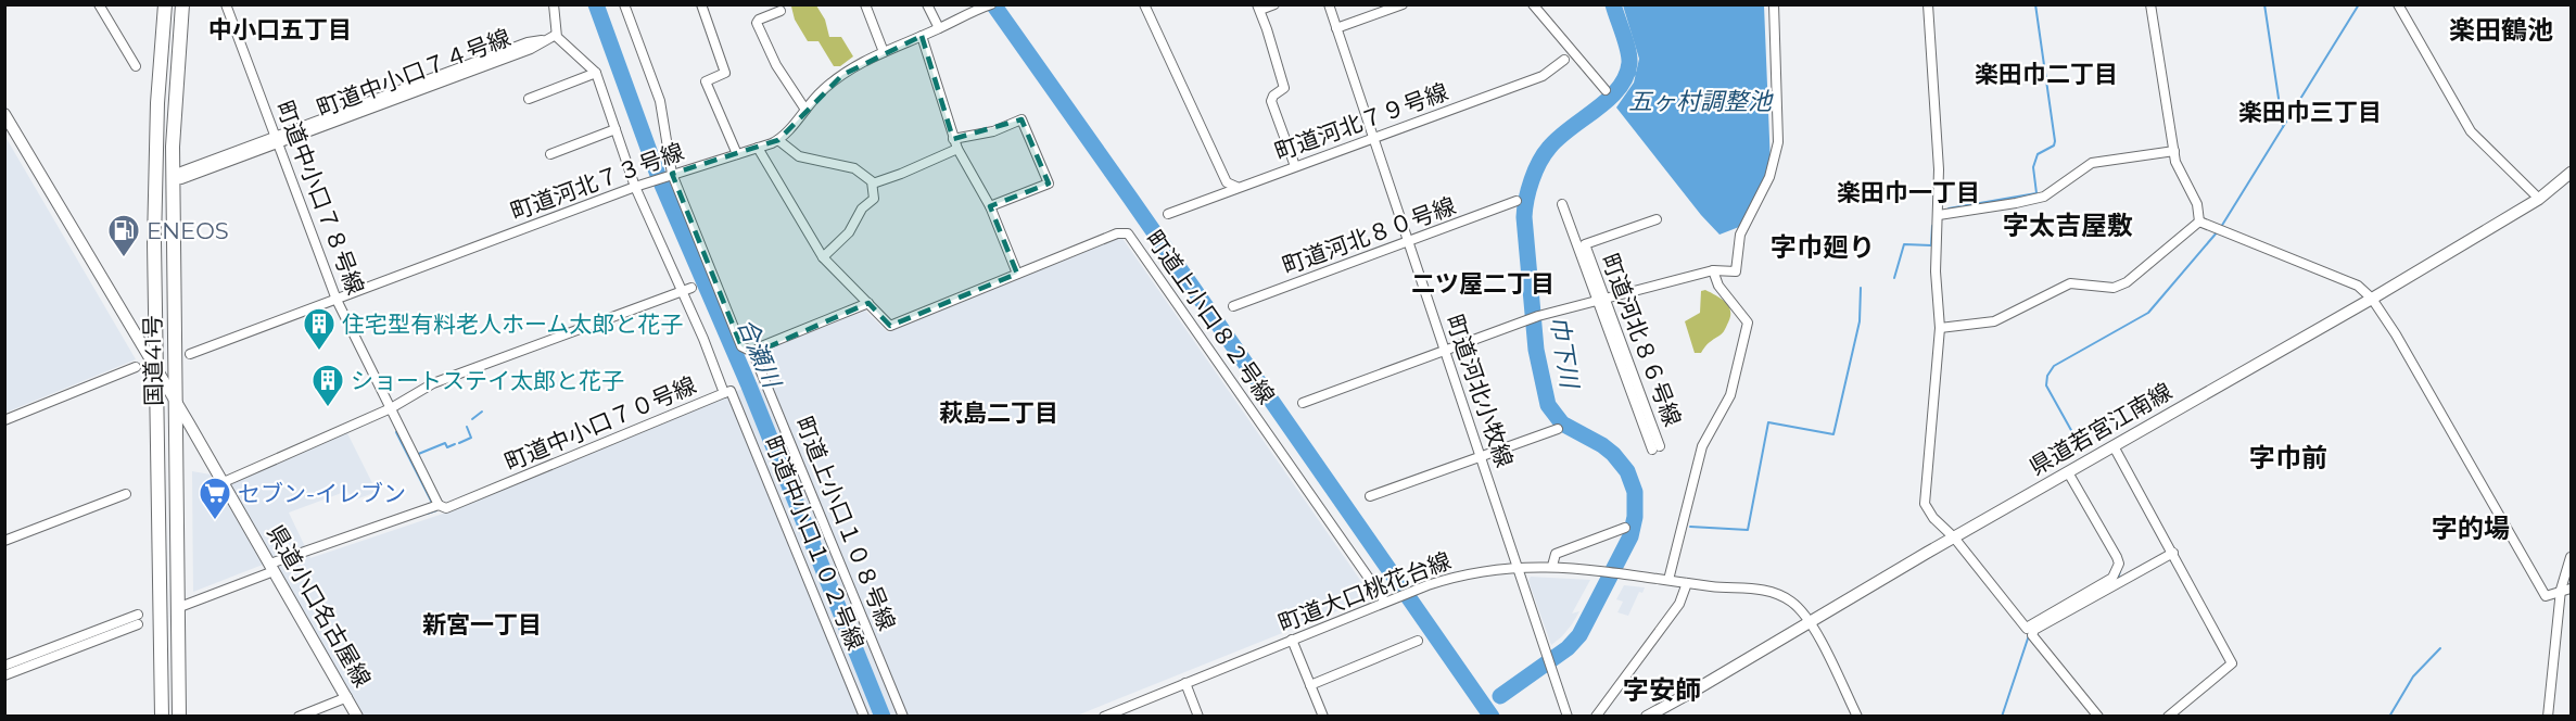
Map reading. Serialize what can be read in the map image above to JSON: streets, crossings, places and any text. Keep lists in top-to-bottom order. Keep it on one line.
{"streets":{"highway":["国道41号"],"main road":["県道若宮江南線","県道小口名古屋線"],"street":["町道中小口７４号線","町道河北７９号線","町道河北７３号線","町道中小口７８号線","町道河北８０号線","町道上小口８２号線","町道河北８６号線","町道河北小牧線","町道中小口７０号線","町道上小口１０８号線","町道中小口１０２号線","町道大口桃花台線"]},"crossings":[["町道中小口７４号線","町道中小口７８号線"],["町道中小口７４号線","町道中小口７０号線"],["町道河北７９号線","町道河北小牧線"],["町道河北７３号線","町道中小口７８号線"],["町道河北７３号線","町道中小口７０号線"],["町道河北７３号線","町道上小口１０８号線"],["町道中小口７８号線","町道中小口７０号線"],["町道河北８０号線","町道河北小牧線"],["町道上小口８２号線","町道大口桃花台線"],["国道41号","町道中小口７０号線"],["国道41号","県道小口名古屋線"],["町道河北小牧線","町道大口桃花台線"],["町道中小口７０号線","町道中小口１０２号線"],["町道中小口７０号線","県道小口名古屋線"],["県道若宮江南線","町道大口桃花台線"]],"districts":["中小口五丁目","楽田鶴池","楽田巾二丁目","楽田巾三丁目","楽田巾一丁目","字太吉屋敷","字巾廻り","二ツ屋二丁目","萩島二丁目","字巾前","字的場","新宮一丁目","字安師"],"water":["五ヶ村調整池","巾下川","合瀬川"],"places":{"fuel station":["ENEOS"],"building":["住宅型有料老人ホーム太郎と花子","ショートステイ太郎と花子"],"supermarket":["セブン-イレブン"]}}
